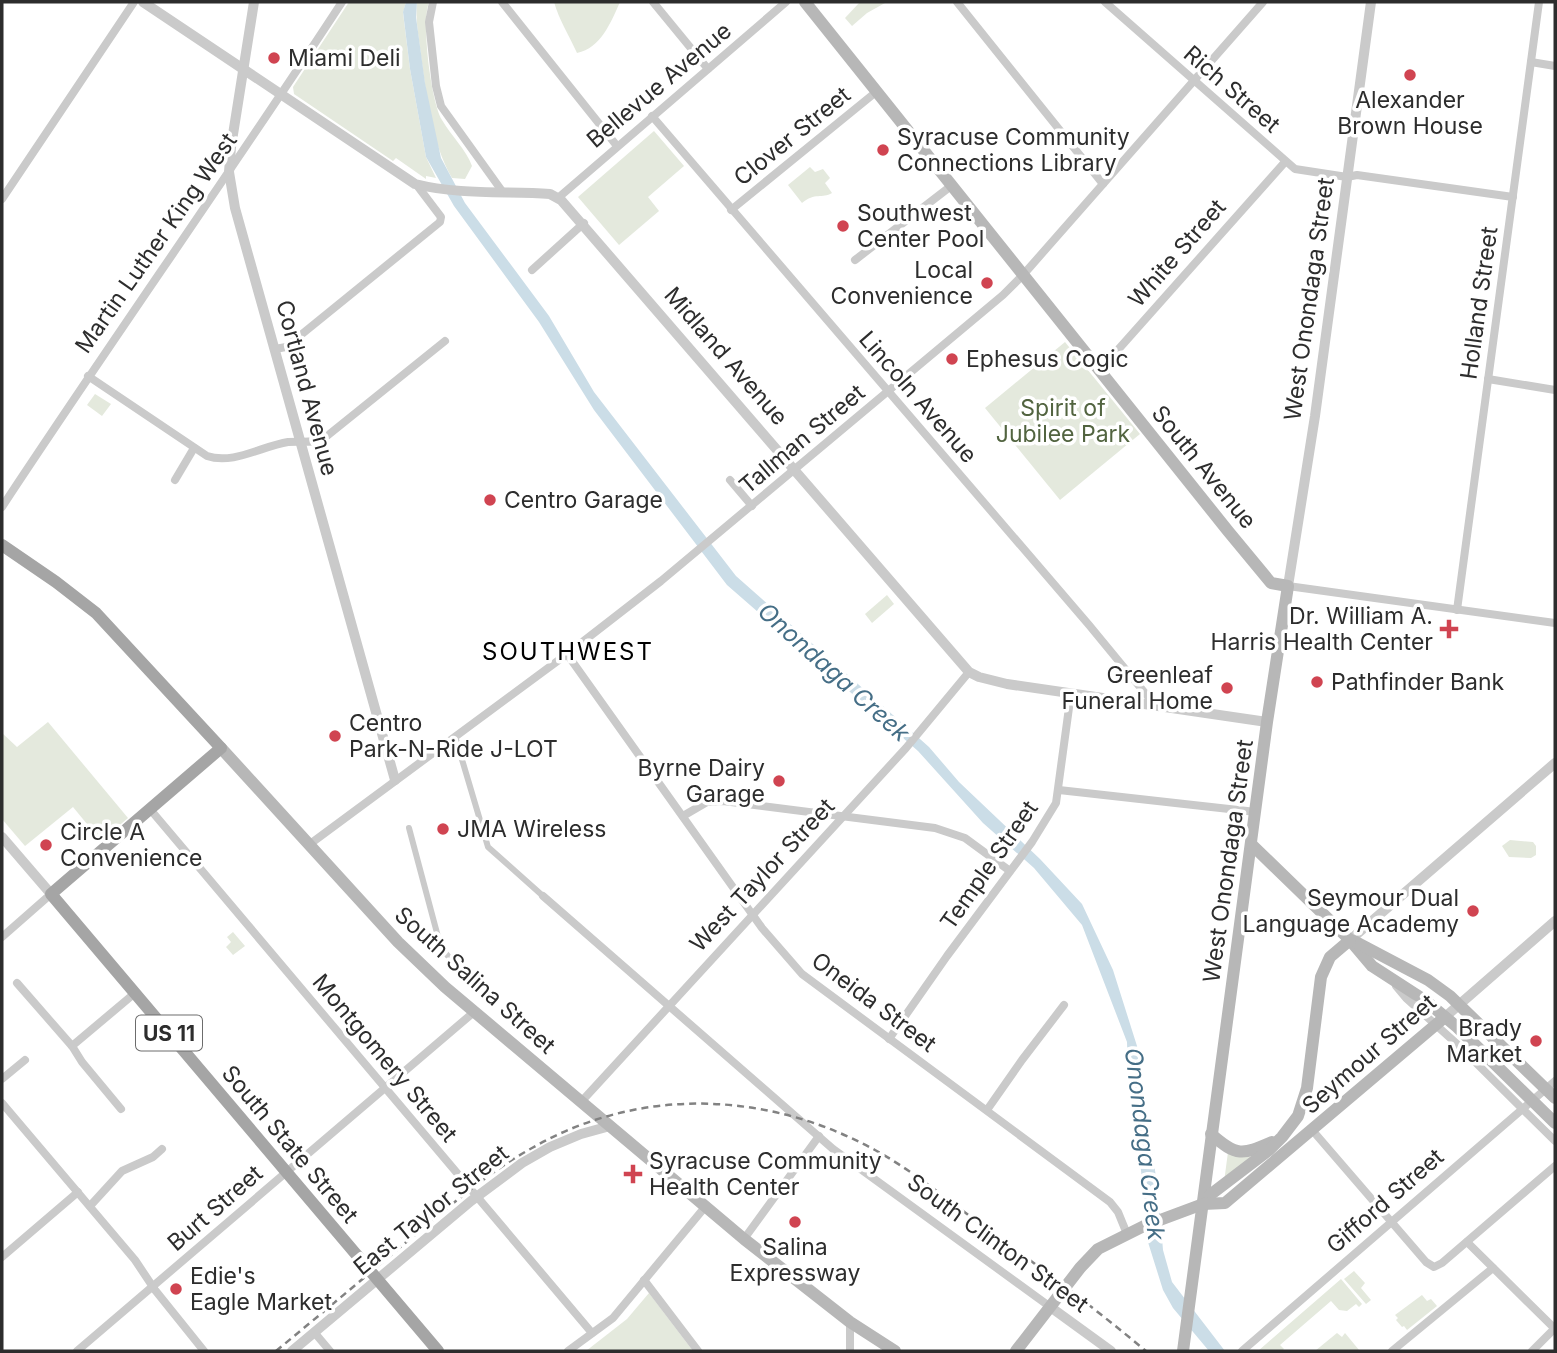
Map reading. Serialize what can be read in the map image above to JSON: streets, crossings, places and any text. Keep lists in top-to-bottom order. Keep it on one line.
{"streets":{"main road":["West Onondaga Street","South Avenue","South Salina Street","US 11","Seymour Street","South State Street"],"street":["Bellevue Avenue","Rich Street","Clover Street","Martin Luther King West","White Street","Holland Street","Midland Avenue","Cortland Avenue","Lincoln Avenue","Tallman Street","Temple Street","West Taylor Street","Oneida Street","Montgomery Street","Gifford Street","Burt Street","East Taylor Street","South Clinton Street"]},"crossings":[["Bellevue Avenue","Midland Avenue"],["Bellevue Avenue","Lincoln Avenue"],["Rich Street","White Street"],["Rich Street","West Onondaga Street"],["Rich Street","Holland Street"],["Rich Street","Tallman Street"],["Clover Street","Lincoln Avenue"],["Clover Street","South Avenue"],["Martin Luther King West","Cortland Avenue"],["White Street","South Avenue"],["West Onondaga Street","South Avenue"],["West Onondaga Street","Seymour Street"],["Midland Avenue","Tallman Street"],["Midland Avenue","West Taylor Street"],["Cortland Avenue","Tallman Street"],["Lincoln Avenue","Tallman Street"],["Tallman Street","South Avenue"],["Tallman Street","South Salina Street"],["Tallman Street","Oneida Street"],["Temple Street","Oneida Street"],["West Taylor Street","South Salina Street"],["West Taylor Street","Oneida Street"],["West Taylor Street","South Clinton Street"],["South Salina Street","Burt Street"],["South Salina Street","East Taylor Street"],["Montgomery Street","Burt Street"],["Montgomery Street","East Taylor Street"],["South State Street","Burt Street"],["South State Street","East Taylor Street"]],"districts":["SOUTHWEST"],"water":["Onondaga Creek"],"parks":["Spirit of Jubilee Park"],"places":{"other":["Miami Deli","Alexander Brown House","Syracuse Community Connections Library","Southwest Center Pool","Local Convenience","Ephesus Cogic","Centro Garage","Pathfinder Bank","Greenleaf Funeral Home","Centro Park-N-Ride J-LOT","Byrne Dairy Garage","JMA Wireless","Circle A Convenience","Seymour Dual Language Academy","Brady Market","Salina Expressway","Edie's Eagle Market"],"health":["Dr. William A. Harris Health Center","Syracuse Community Health Center"]}}
